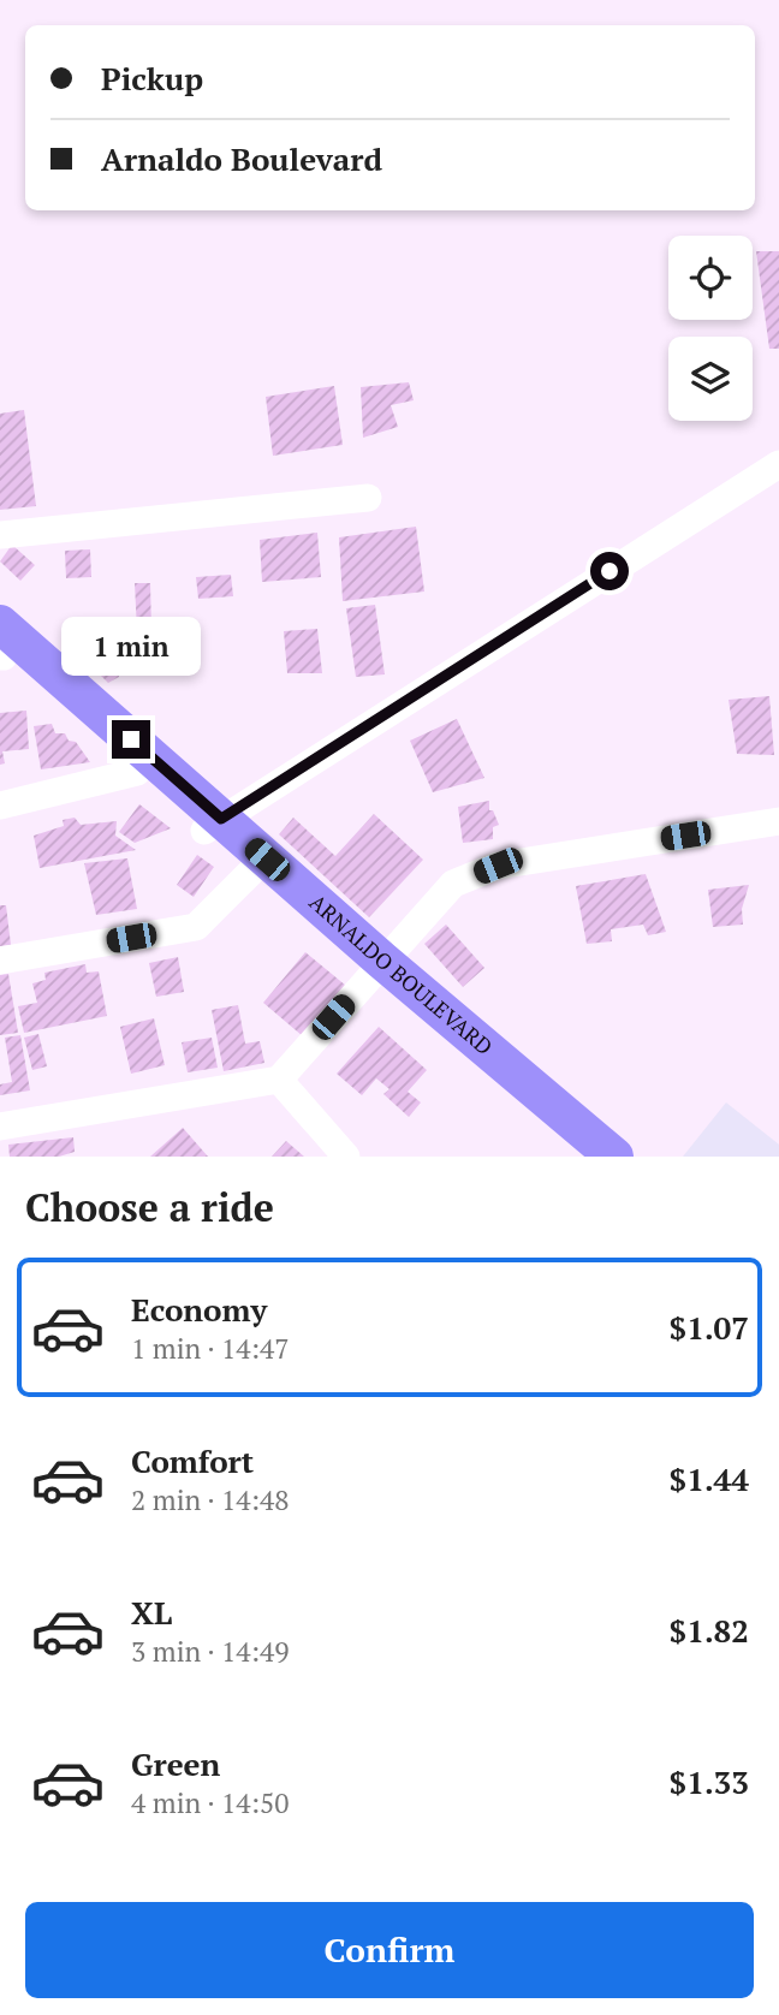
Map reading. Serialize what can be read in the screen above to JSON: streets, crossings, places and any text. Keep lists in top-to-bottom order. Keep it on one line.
{"streets":{"highway":["ARNALDO BOULEVARD"]},"page":{"banner":["Pickup","Arnaldo Boulevard"],"bubble":"1 min","heading":"Choose a ride","list":[{"name":"Economy","note":"1 min · 14:47","value":"$1.07"},{"name":"Comfort","note":"2 min · 14:48","value":"$1.44"},{"name":"XL","note":"3 min · 14:49","value":"$1.82"},{"name":"Green","note":"4 min · 14:50","value":"$1.33"}],"buttons":"Confirm"}}
